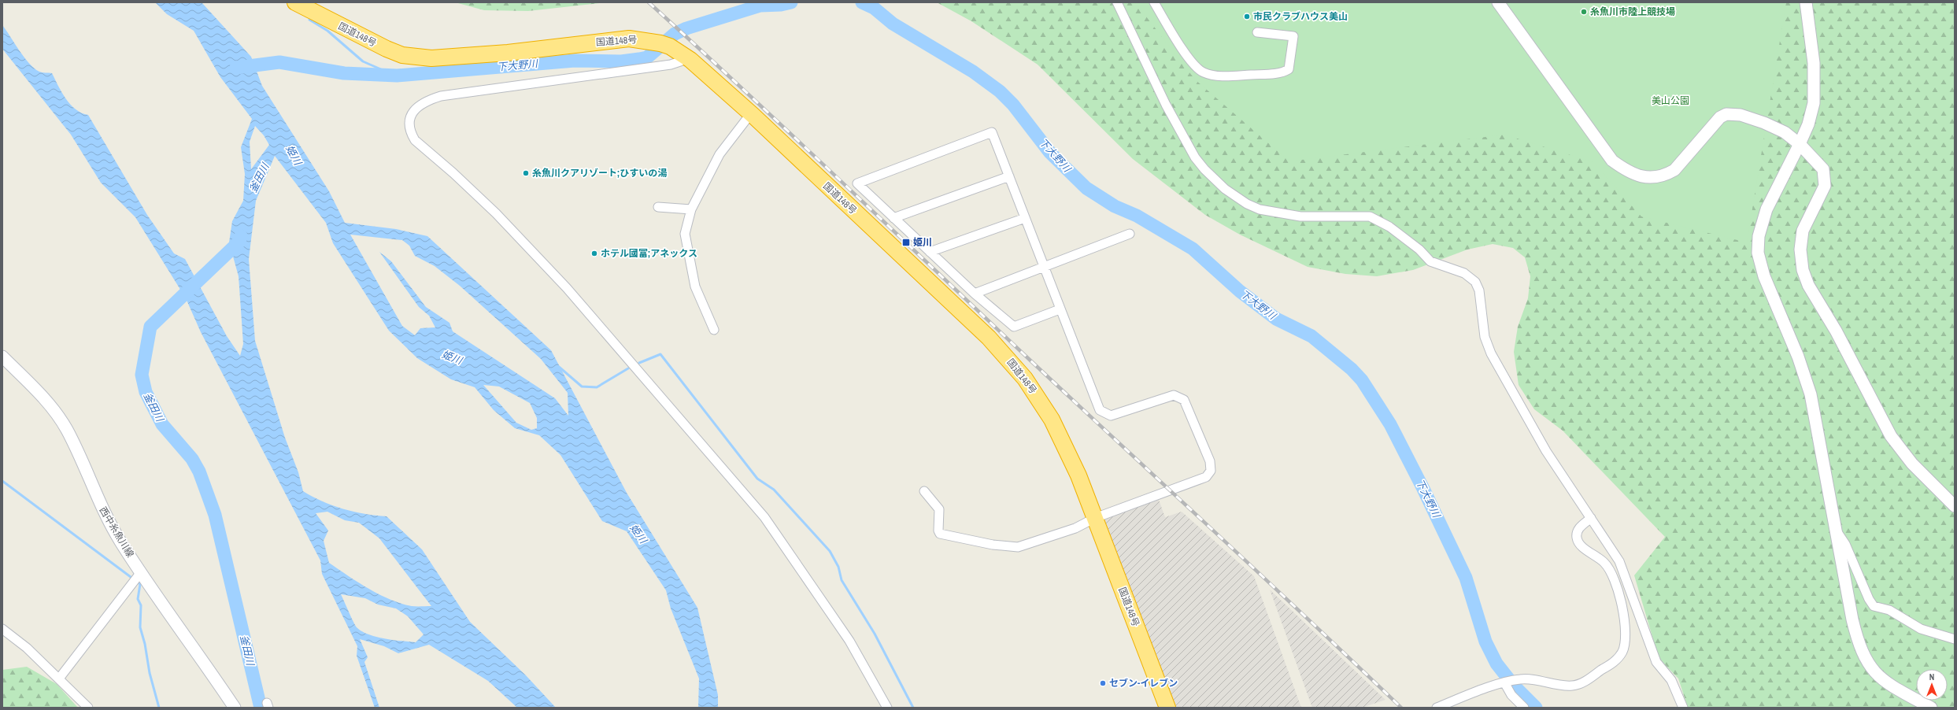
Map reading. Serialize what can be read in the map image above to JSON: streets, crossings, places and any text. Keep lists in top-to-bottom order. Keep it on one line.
{"streets":{"highway":["国道148号"],"street":["西中糸魚川線"]},"water":["下大野川","姫川","釜田川"],"parks":["美山公園"],"places":{"other":["糸魚川市陸上競技場","市民クラブハウス美山","糸魚川クアリゾート;ひすいの湯","ホテル國富;アネックス","セブン-イレブン"],"transit":["姫川"]},"north":"top"}
